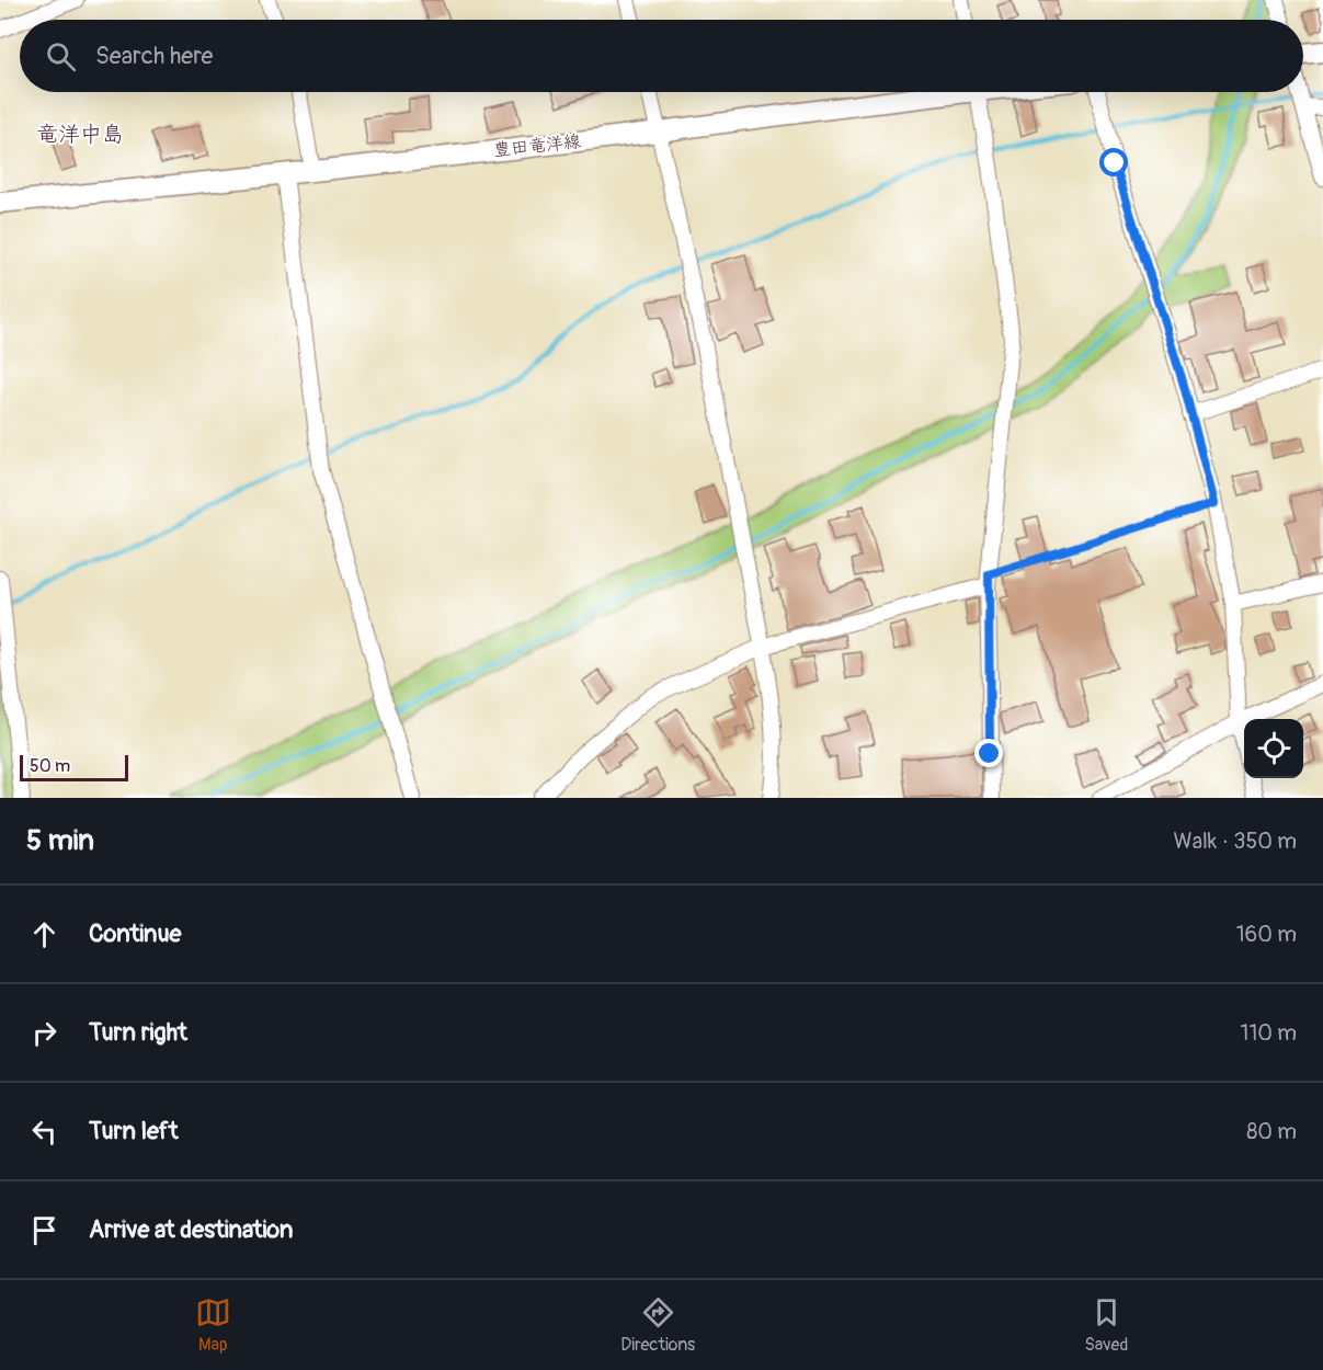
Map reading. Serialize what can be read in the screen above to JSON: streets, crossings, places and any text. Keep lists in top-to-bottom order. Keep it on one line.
{"streets":{"main road":["豊田竜洋線"]},"districts":["竜洋中島"],"scale_bar":"50 m","page":{"search":"Search here","scale":"50 m","heading":["5 min","Walk · 350 m"],"list":[["Continue","160 m"],["Turn right","110 m"],["Turn left","80 m"],"Arrive at destination"],"nav":["Map","Directions","Saved"]}}
